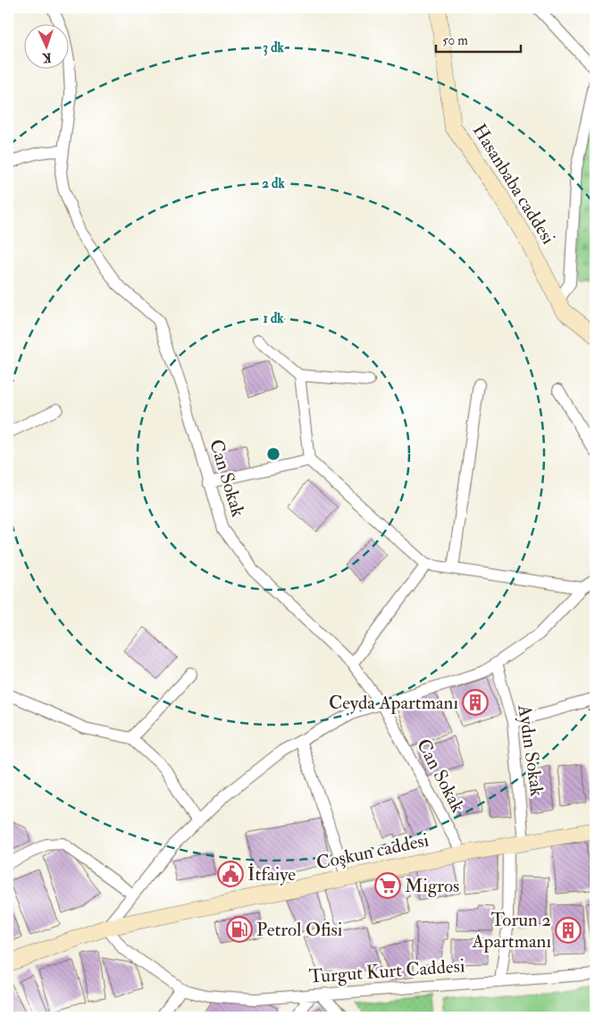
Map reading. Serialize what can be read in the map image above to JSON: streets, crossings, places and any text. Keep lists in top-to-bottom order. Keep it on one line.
{"streets":{"street":["Hasanbaba caddesi","Can Sokak","Aydın Sokak","Coşkun caddesi","Turgut Kurt Caddesi"]},"crossings":[["Can Sokak","Coşkun caddesi"],["Aydın Sokak","Coşkun caddesi"],["Aydın Sokak","Turgut Kurt Caddesi"]],"places":{"building":["Ceyda Apartmanı","Torun 2 Apartmanı"],"public building":["İtfaiye"],"supermarket":["Migros"],"fuel station":["Petrol Ofisi"]},"scale_bar":"50 m","north":"bottom","rings":["3 dk","2 dk","1 dk"]}
